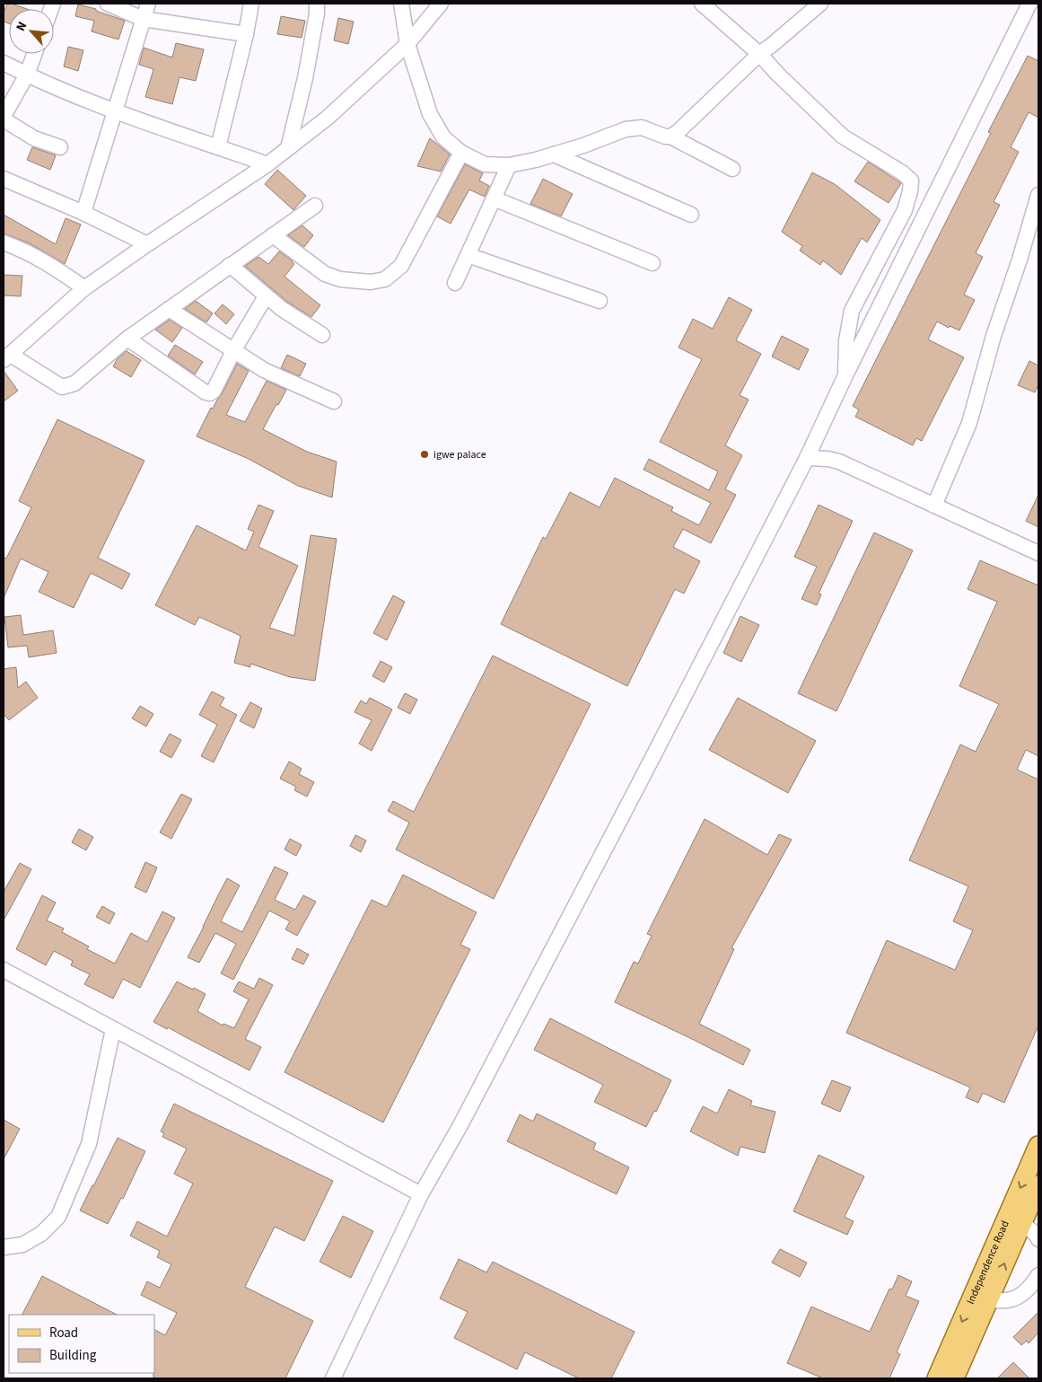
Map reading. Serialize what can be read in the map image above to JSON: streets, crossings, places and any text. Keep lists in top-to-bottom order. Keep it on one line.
{"streets":{"main road":["Independence Road"]},"places":["igwe palace"],"legend":["Road","Building"],"north":"top left"}
